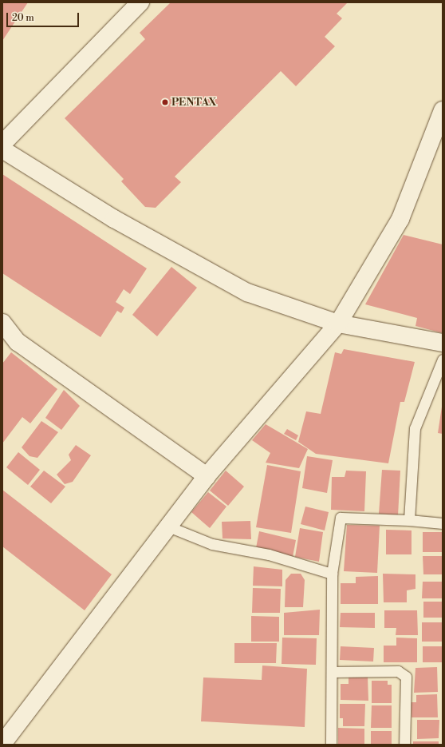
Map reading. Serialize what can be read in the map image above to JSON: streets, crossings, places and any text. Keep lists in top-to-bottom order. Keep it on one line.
{"places":["PENTAX"],"scale_bar":"20 m"}
